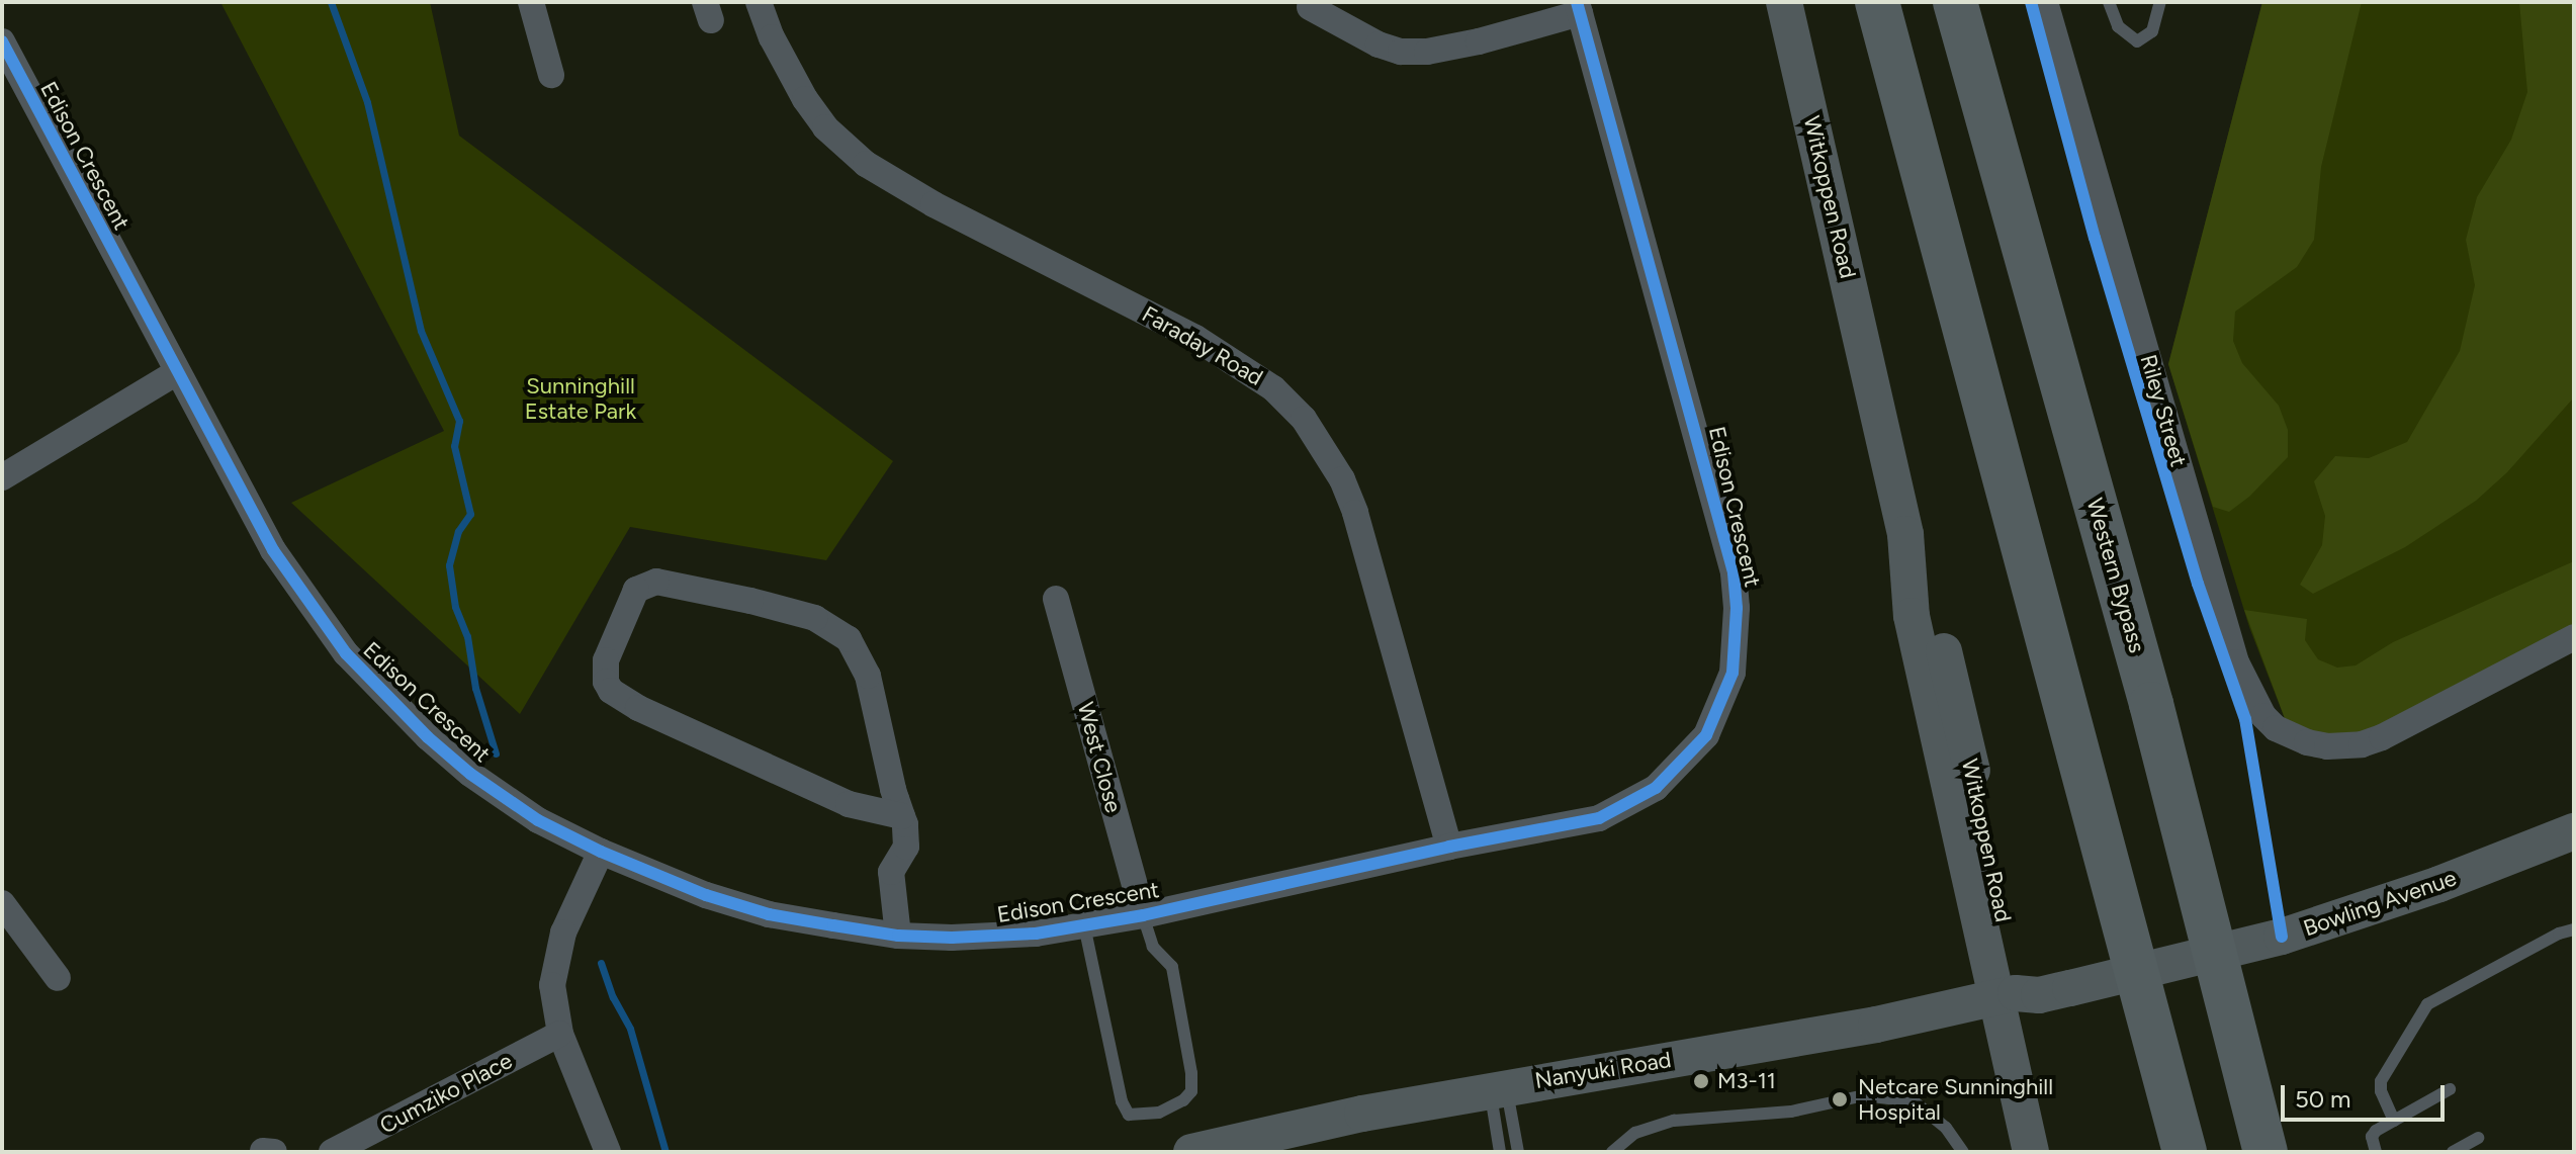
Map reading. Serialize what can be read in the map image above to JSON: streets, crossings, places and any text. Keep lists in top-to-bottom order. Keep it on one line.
{"streets":{"highway":["Western Bypass"],"main road":["Witkoppen Road","Bowling Avenue","Nanyuki Road"],"street":["Edison Crescent","Faraday Road","Riley Street","West Close","Cumziko Place"]},"crossings":[["Edison Crescent","Faraday Road"],["Edison Crescent","West Close"],["Witkoppen Road","Bowling Avenue"],["Witkoppen Road","Nanyuki Road"],["Bowling Avenue","Nanyuki Road"]],"parks":["Sunninghill Estate Park"],"places":["M3-11","Netcare Sunninghill Hospital"],"scale_bar":"50 m"}
